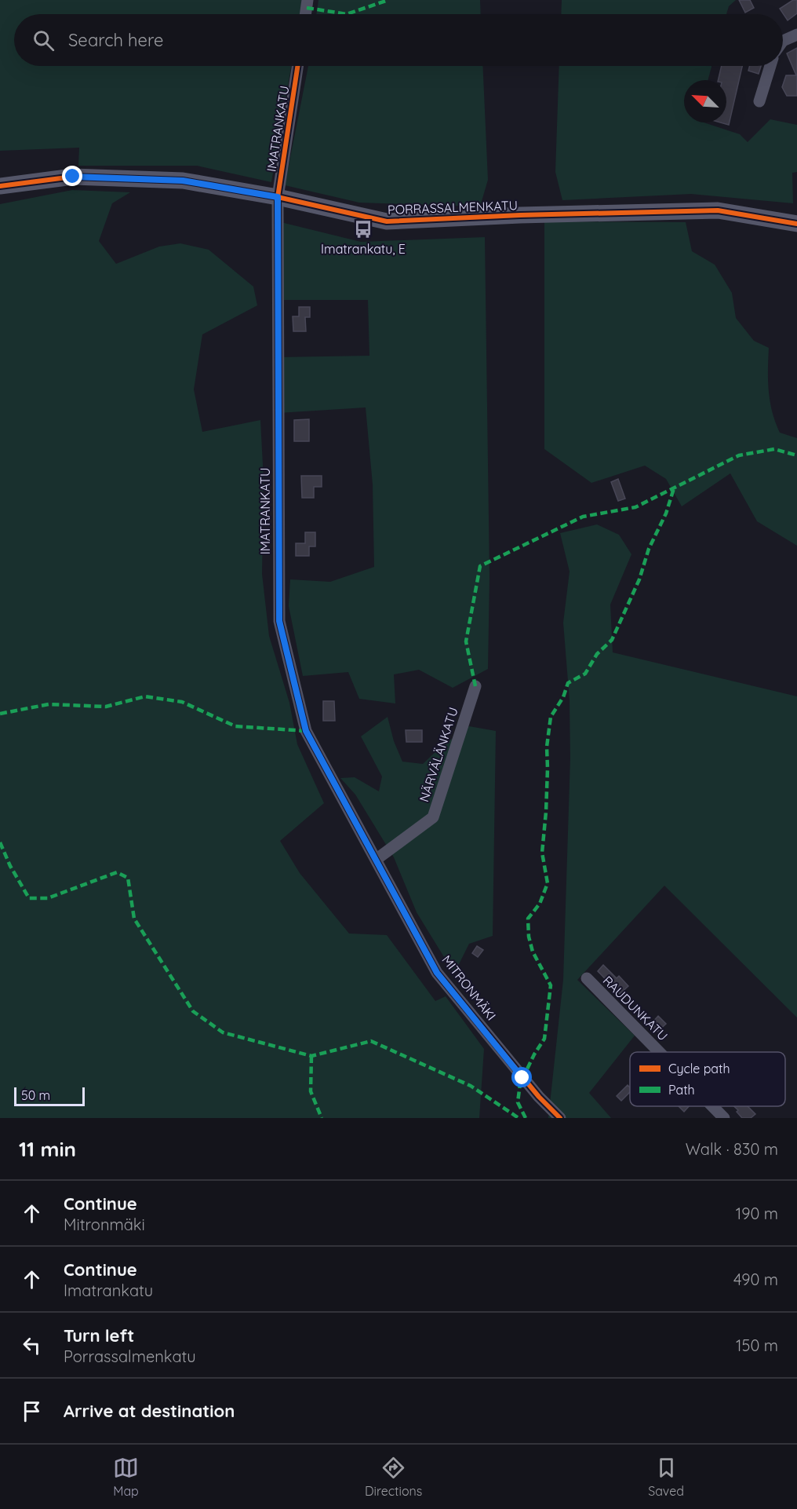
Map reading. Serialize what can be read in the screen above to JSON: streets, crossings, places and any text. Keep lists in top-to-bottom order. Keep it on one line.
{"streets":{"street":["IMATRANKATU","PORRASSALMENKATU","NÄRVÄLÄNKATU","MITRONMÄKI","RAUDUNKATU"]},"crossings":[["IMATRANKATU","PORRASSALMENKATU"],["IMATRANKATU","NÄRVÄLÄNKATU"],["IMATRANKATU","MITRONMÄKI"],["NÄRVÄLÄNKATU","MITRONMÄKI"]],"places":{"bus stop":["Imatrankatu, E"]},"legend":["Cycle path","Path"],"scale_bar":"50 m","north":"top left","page":{"search":"Search here","scale":"50 m","heading":["11 min","Walk · 830 m"],"list":[["Continue","Mitronmäki","190 m"],["Continue","Imatrankatu","490 m"],["Turn left","Porrassalmenkatu","150 m"],"Arrive at destination"],"nav":["Map","Directions","Saved"]}}
